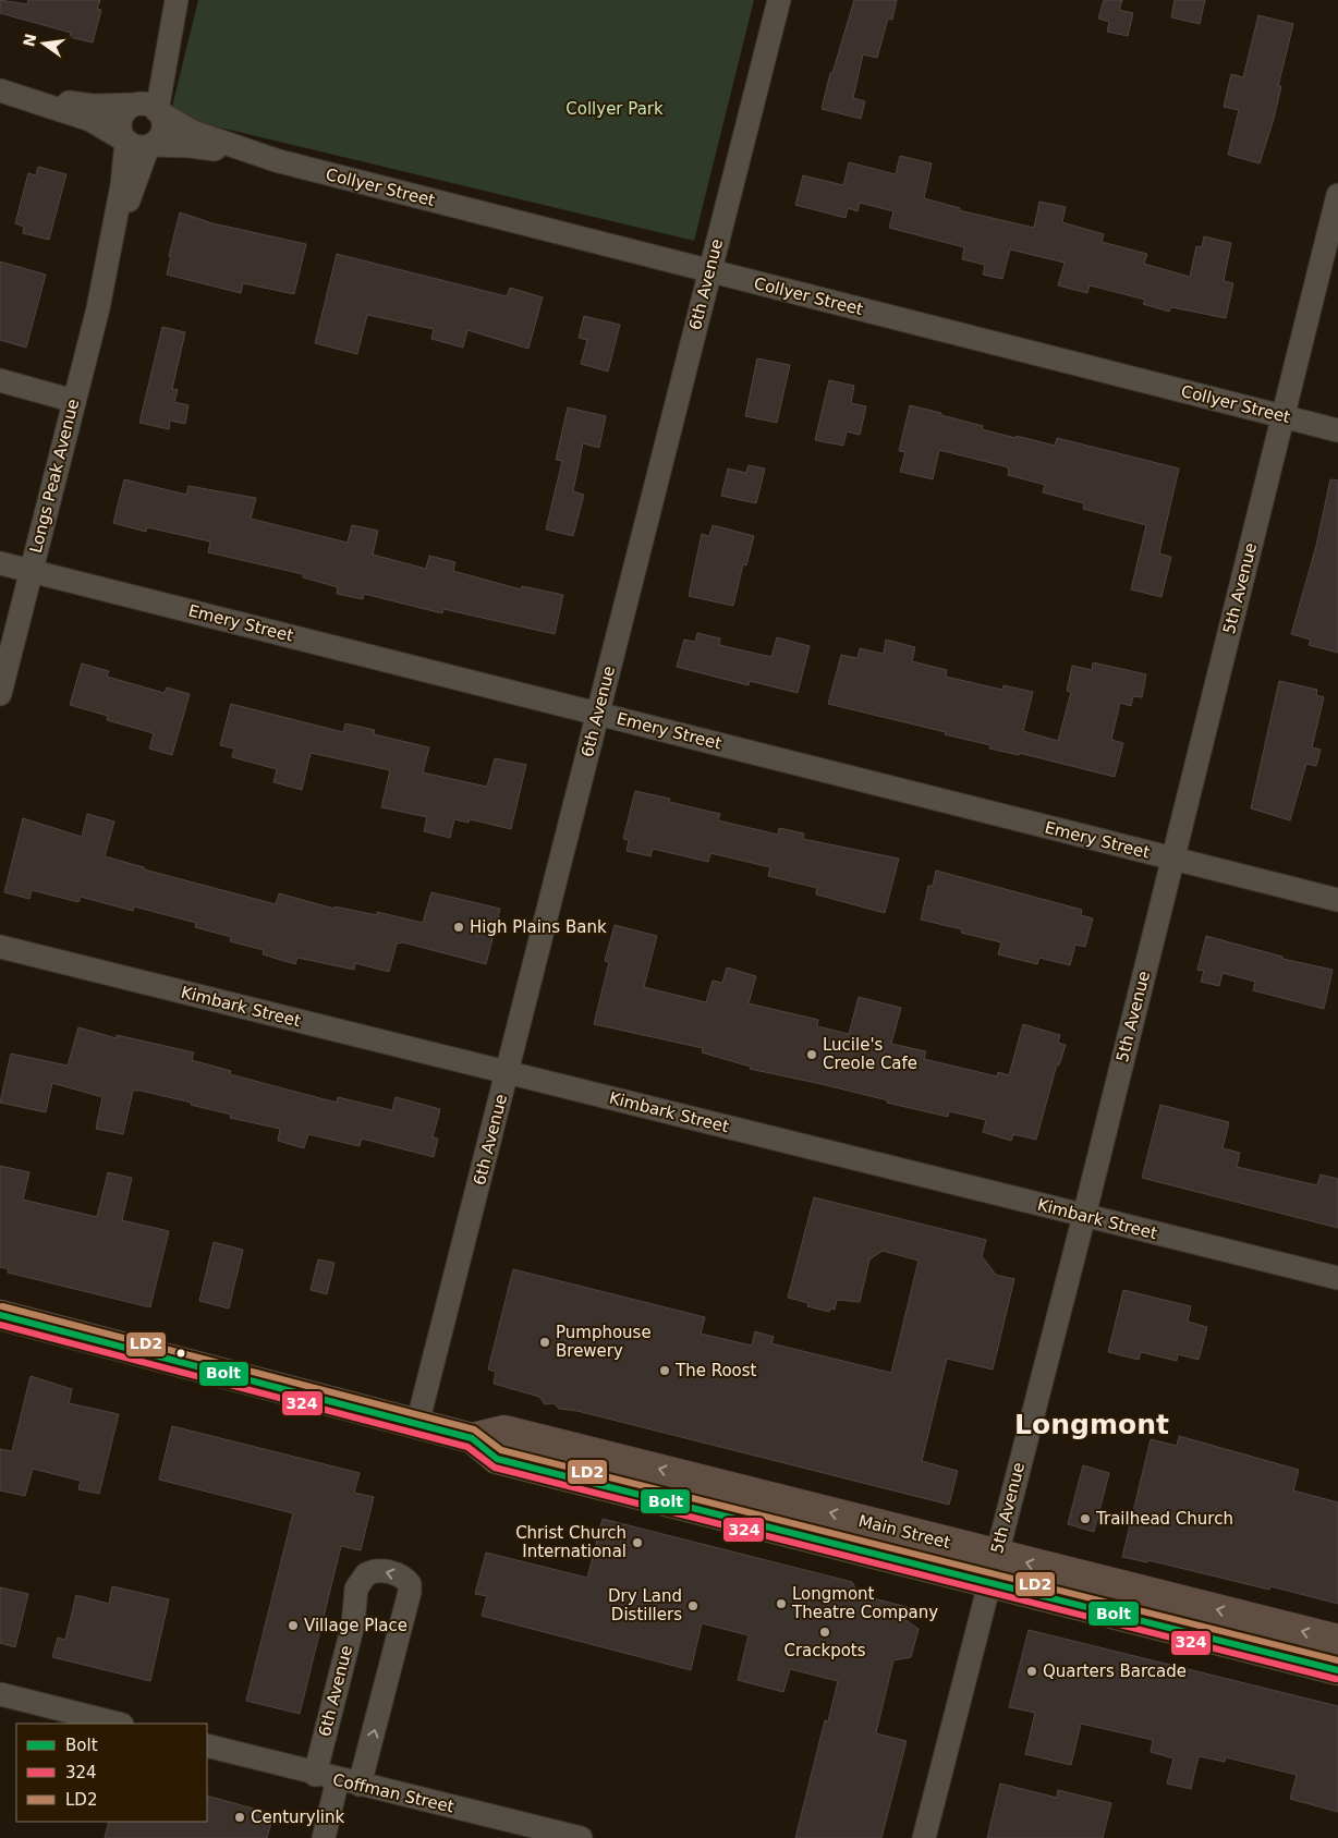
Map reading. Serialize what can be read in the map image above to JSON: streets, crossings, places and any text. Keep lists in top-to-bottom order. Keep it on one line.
{"streets":{"highway":["Main Street"],"street":["Collyer Street","6th Avenue","Longs Peak Avenue","5th Avenue","Emery Street","Kimbark Street","Coffman Street"]},"crossings":[["Collyer Street","6th Avenue"],["Collyer Street","Longs Peak Avenue"],["Collyer Street","5th Avenue"],["6th Avenue","Emery Street"],["6th Avenue","Kimbark Street"],["6th Avenue","Main Street"],["6th Avenue","Coffman Street"],["Longs Peak Avenue","Emery Street"],["5th Avenue","Emery Street"],["5th Avenue","Kimbark Street"],["5th Avenue","Main Street"]],"districts":["Longmont"],"parks":["Collyer Park"],"places":["High Plains Bank","Lucile's Creole Cafe","Pumphouse Brewery","The Roost","Trailhead Church","Christ Church International","Longmont Theatre Company","Dry Land Distillers","Village Place","Crackpots","Quarters Barcade","Centurylink"],"lines":["transit line LD2","transit line Bolt","transit line 324"],"legend":["Bolt","324","LD2"],"north":"left"}
